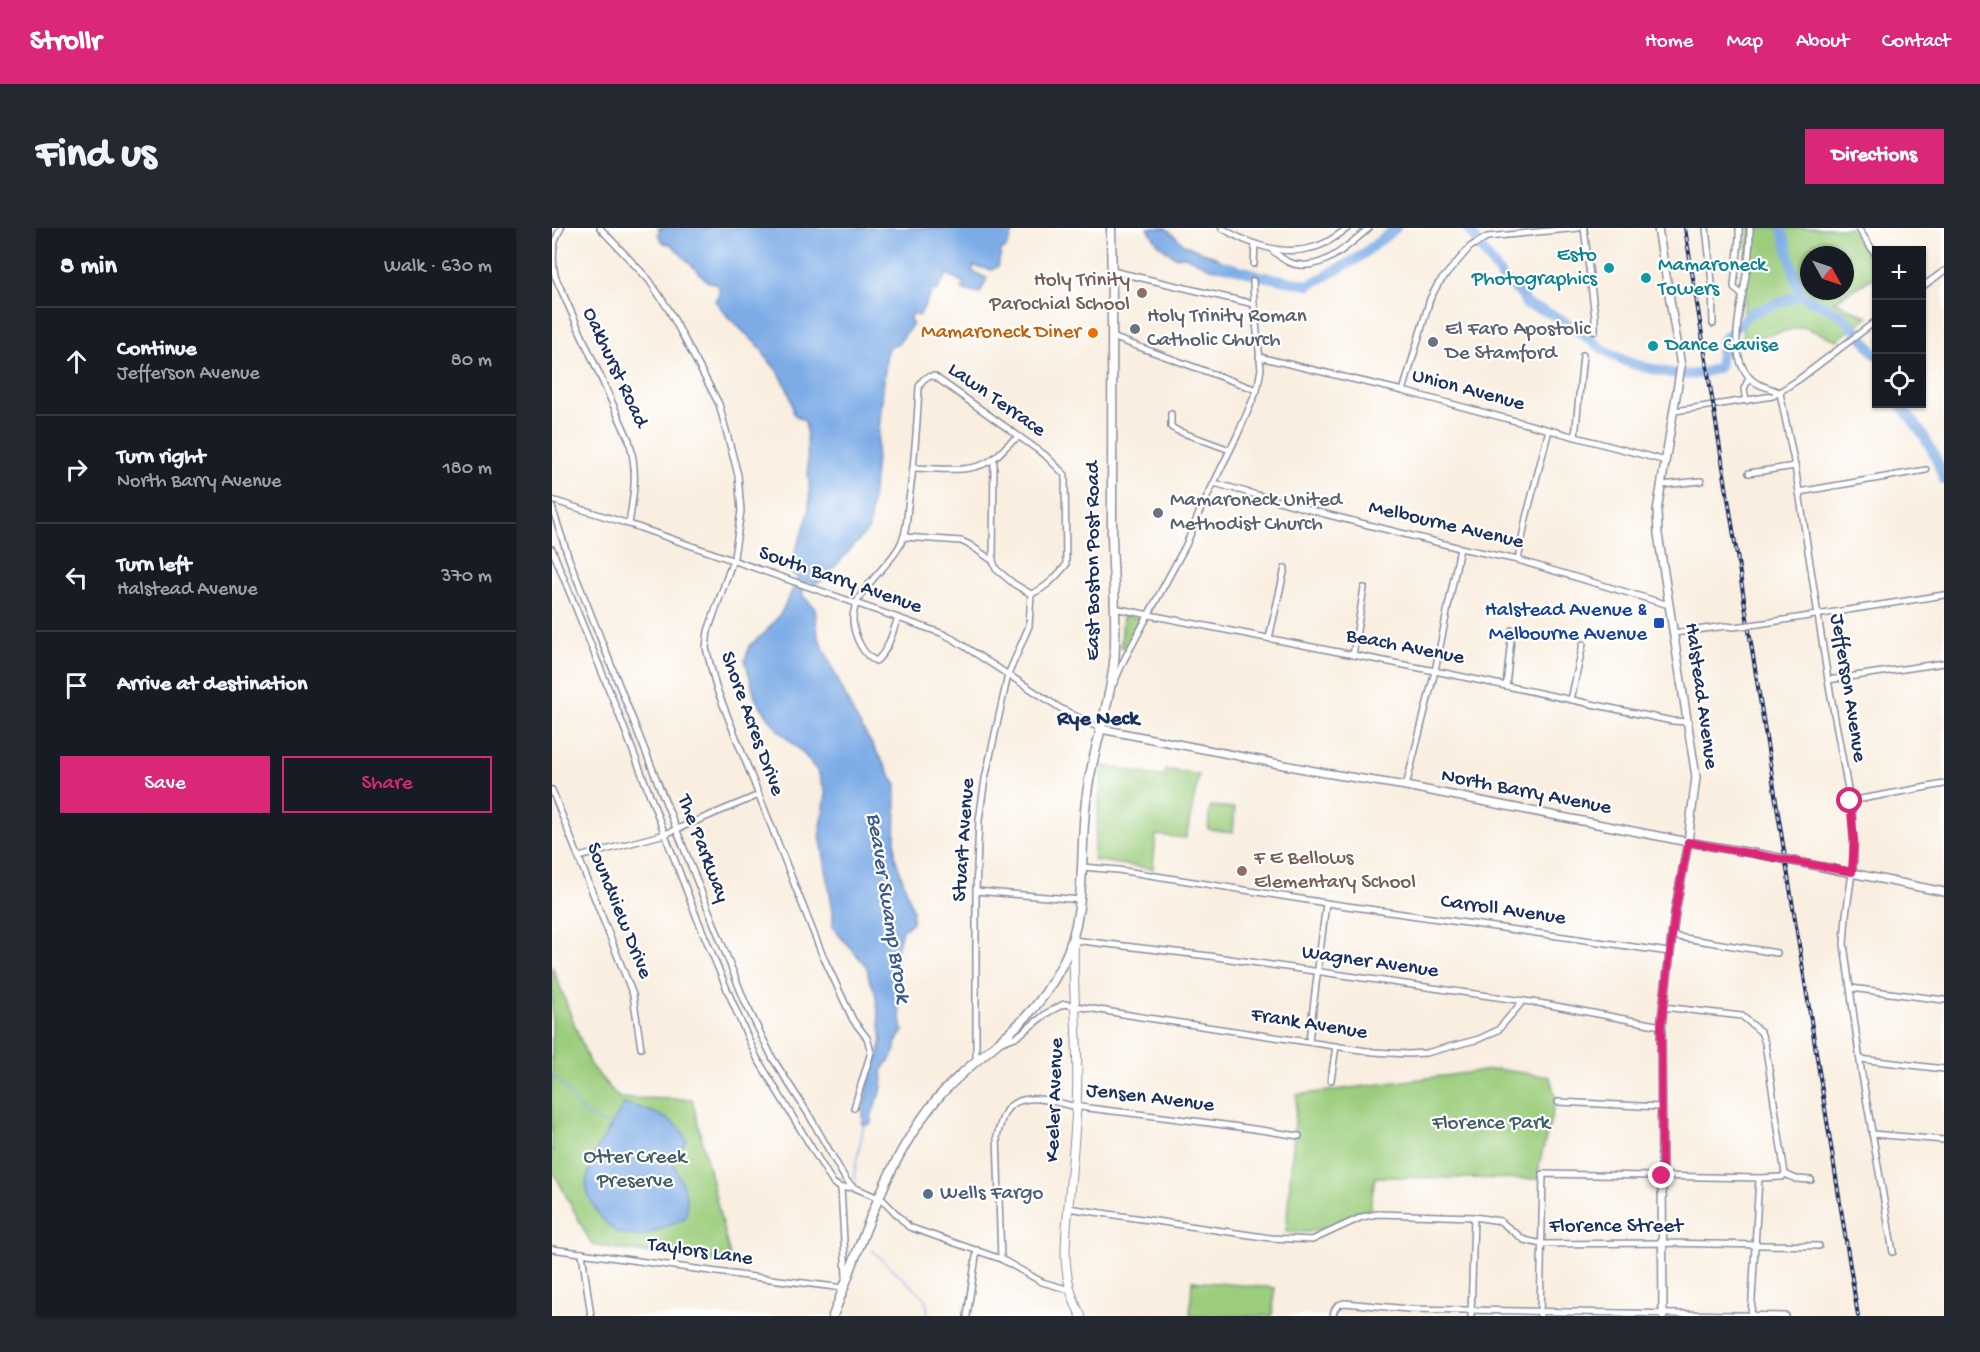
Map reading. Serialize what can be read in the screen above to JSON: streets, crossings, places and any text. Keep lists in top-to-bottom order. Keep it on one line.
{"streets":{"main road":["East Boston Post Road","Keeler Avenue"],"street":["Oakhurst Road","Union Avenue","Lawn Terrace","Melbourne Avenue","South Barry Avenue","Beach Avenue","Jefferson Avenue","Halstead Avenue","Shore Acres Drive","North Barry Avenue","Stuart Avenue","The Parkway","Soundview Drive","Carroll Avenue","Wagner Avenue","Frank Avenue","Jensen Avenue","Florence Street","Taylors Lane"]},"crossings":[["Oakhurst Road","South Barry Avenue"],["Union Avenue","Halstead Avenue"],["Lawn Terrace","Stuart Avenue"],["Melbourne Avenue","Halstead Avenue"],["East Boston Post Road","South Barry Avenue"],["East Boston Post Road","Beach Avenue"],["East Boston Post Road","North Barry Avenue"],["East Boston Post Road","Stuart Avenue"],["East Boston Post Road","Carroll Avenue"],["East Boston Post Road","Wagner Avenue"],["East Boston Post Road","Keeler Avenue"],["East Boston Post Road","Taylors Lane"],["South Barry Avenue","Shore Acres Drive"],["South Barry Avenue","North Barry Avenue"],["South Barry Avenue","Stuart Avenue"],["Beach Avenue","Halstead Avenue"],["Jefferson Avenue","North Barry Avenue"],["Halstead Avenue","North Barry Avenue"],["Halstead Avenue","Carroll Avenue"],["Halstead Avenue","Wagner Avenue"],["Halstead Avenue","Florence Street"],["Wagner Avenue","Frank Avenue"],["Wagner Avenue","Keeler Avenue"],["Frank Avenue","Keeler Avenue"],["Jensen Avenue","Keeler Avenue"],["Keeler Avenue","Florence Street"]],"districts":["Rye Neck"],"water":["Beaver Swamp Brook"],"parks":["Florence Park","Otter Creek Preserve"],"places":{"other":["Esto Photographics","Mamaroneck Towers","Holy Trinity Parochial School","Holy Trinity Roman Catholic Church","Mamaroneck Diner","El Faro Apostolic De Stamford","Dance Cavise","Mamaroneck United Methodist Church","F E Bellows Elementary School","Wells Fargo"],"transit":["Halstead Avenue & Melbourne Avenue"]},"north":"bottom right","page":{"header":"Strollr","nav":["Home","Map","About","Contact"],"buttons":["Directions",["Save","Share"]],"title":"Find us","heading":["8 min","Walk · 630 m"],"map_buttons":["+","−"],"list":[["Continue","Jefferson Avenue","80 m"],["Turn right","North Barry Avenue","180 m"],["Turn left","Halstead Avenue","370 m"],"Arrive at destination"]}}
